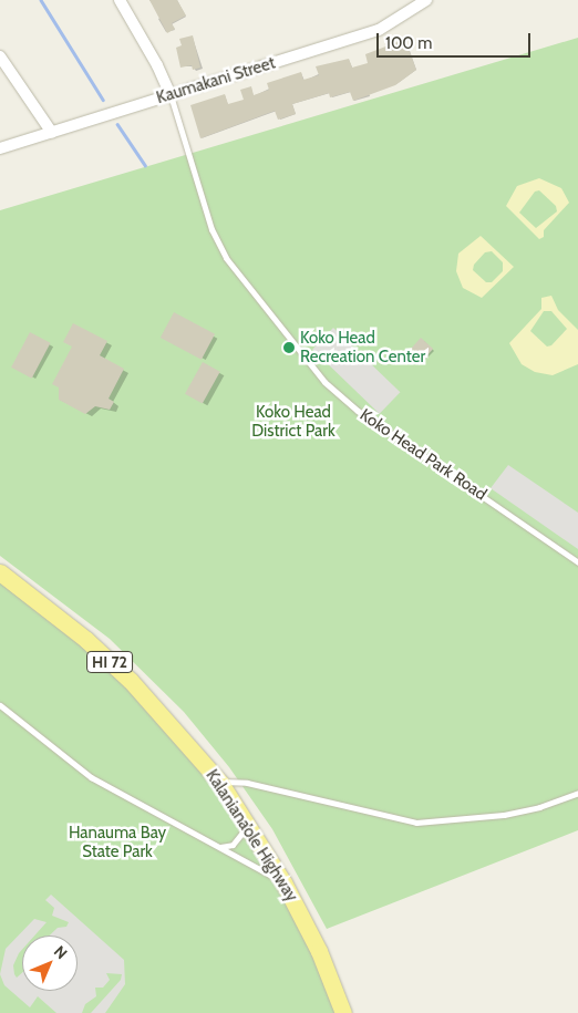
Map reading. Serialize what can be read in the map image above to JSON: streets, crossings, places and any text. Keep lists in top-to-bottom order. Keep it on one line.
{"streets":{"main road":["HI 72","Kalaniana’ole Highway"],"street":["Kaumakani Street"],"lane":["Koko Head Park Road"]},"crossings":[["Kaumakani Street","Koko Head Park Road"]],"parks":["Koko Head District Park","Hanauma Bay State Park"],"places":["Koko Head Recreation Center"],"scale_bar":"100 m","north":"top right"}
